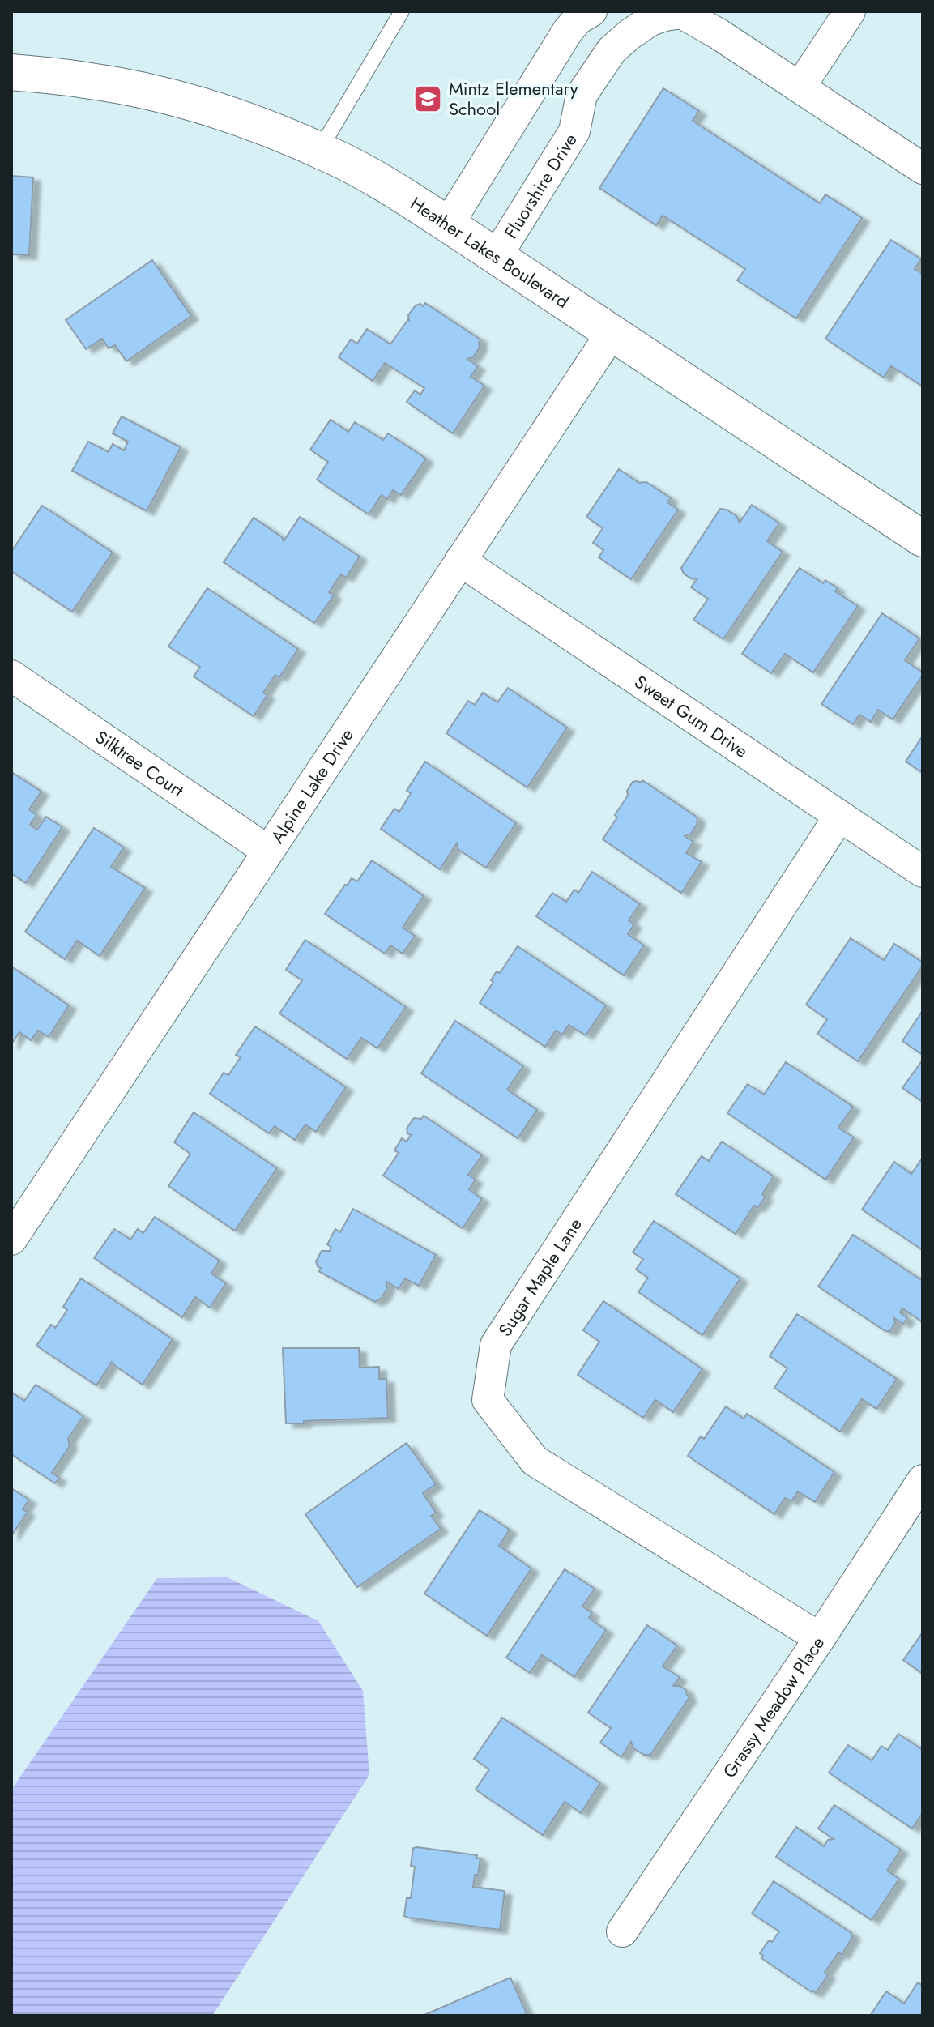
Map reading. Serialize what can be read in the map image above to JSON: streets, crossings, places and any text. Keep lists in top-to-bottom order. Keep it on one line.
{"streets":{"street":["Fluorshire Drive","Heather Lakes Boulevard","Sweet Gum Drive","Silktree Court","Alpine Lake Drive","Sugar Maple Lane","Grassy Meadow Place"]},"crossings":[["Fluorshire Drive","Heather Lakes Boulevard"],["Heather Lakes Boulevard","Alpine Lake Drive"],["Sweet Gum Drive","Alpine Lake Drive"],["Sweet Gum Drive","Sugar Maple Lane"],["Silktree Court","Alpine Lake Drive"],["Sugar Maple Lane","Grassy Meadow Place"]],"places":{"school or university":["Mintz Elementary School"]}}
